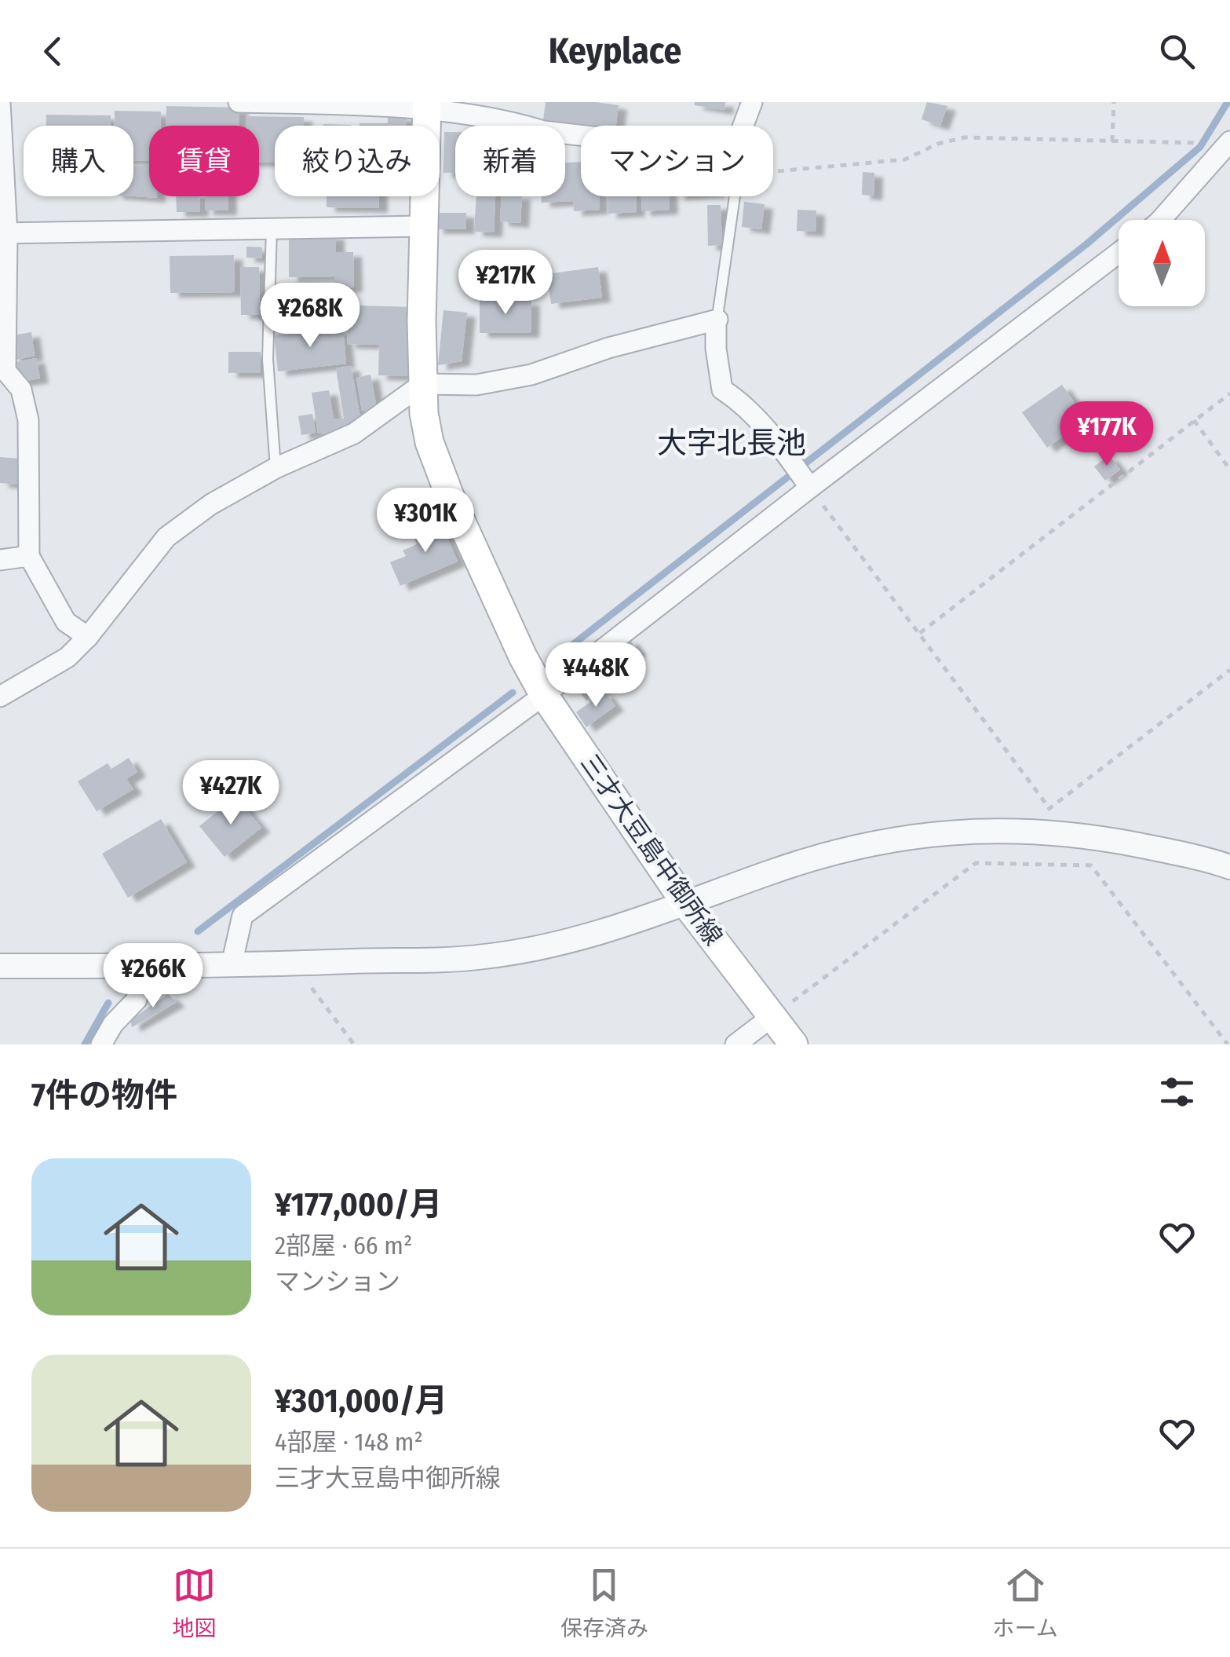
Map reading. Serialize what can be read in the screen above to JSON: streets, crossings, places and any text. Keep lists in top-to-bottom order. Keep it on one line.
{"streets":{"main road":["三才大豆島中御所線"]},"districts":["大字北長池"],"north":"top","page":{"header":"Keyplace","chip":["購入","賃貸","絞り込み","新着","マンション"],"price":["¥217K","¥268K","¥177K","¥301K","¥448K","¥427K","¥266K"],"heading":"7件の物件","list":[{"name":"¥177,000/月","note":"2部屋 · 66 m² · マンション"},{"name":"¥301,000/月","note":"4部屋 · 148 m² · 三才大豆島中御所線"}],"tabs":["地図","保存済み","ホーム"]}}
